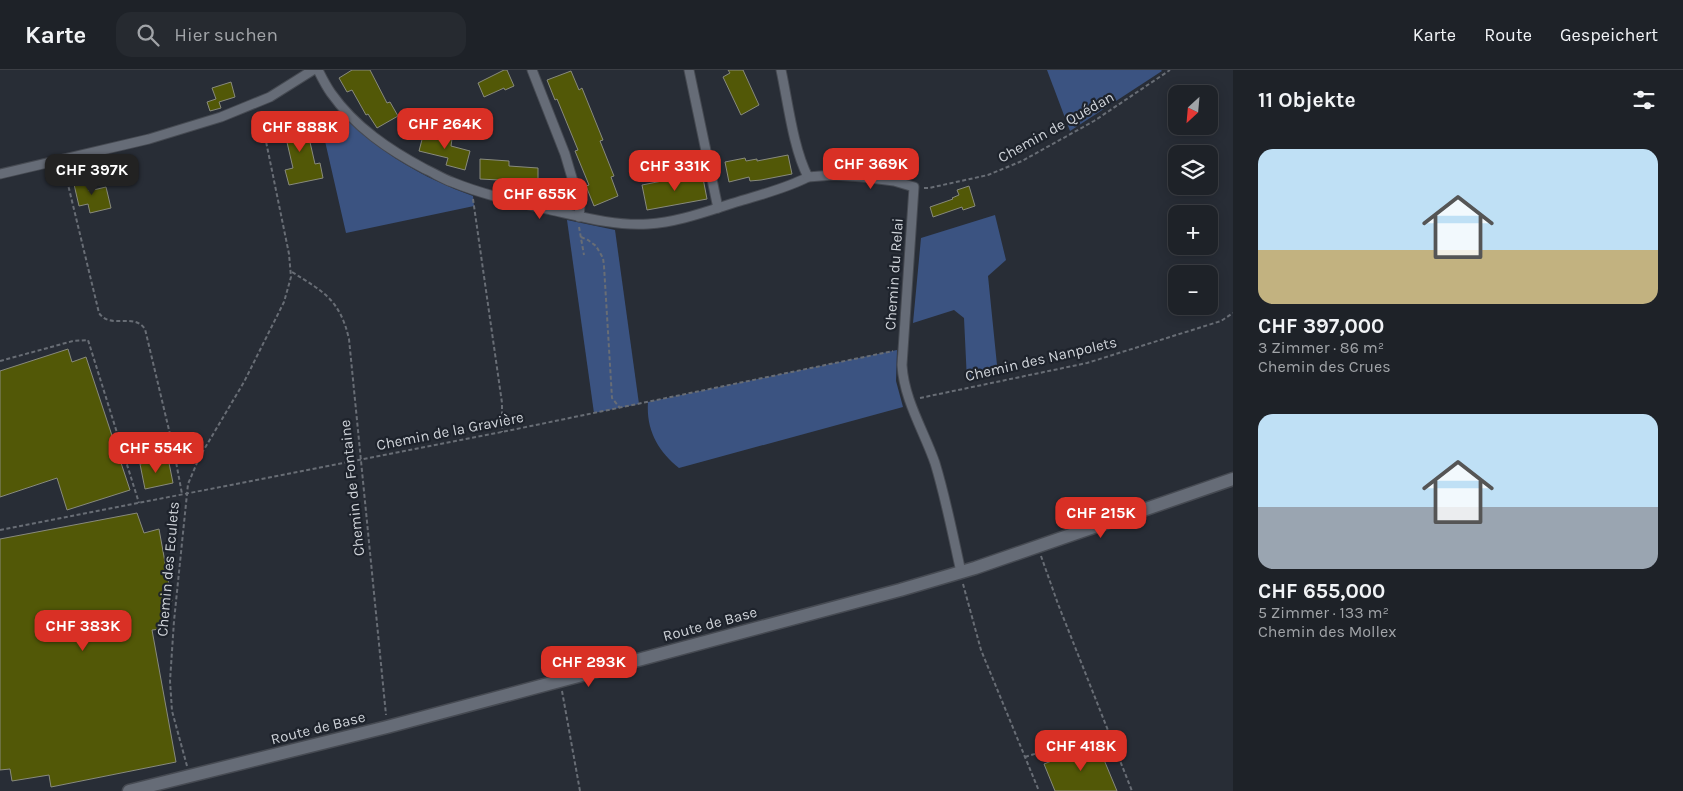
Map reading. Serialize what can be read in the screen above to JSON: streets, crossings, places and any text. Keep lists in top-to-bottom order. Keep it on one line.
{"streets":{"main road":["Route de Base"],"street":["Chemin du Relai"],"path":["Chemin de Quédan","Chemin des Nanpolets","Chemin de la Gravière","Chemin de Fontaine","Chemin des Eculets"]},"crossings":[["Chemin de Quédan","Chemin du Relai"],["Chemin du Relai","Chemin des Nanpolets"],["Chemin du Relai","Chemin de la Gravière"],["Chemin du Relai","Route de Base"],["Chemin de la Gravière","Chemin de Fontaine"],["Chemin de la Gravière","Chemin des Eculets"],["Chemin de Fontaine","Chemin des Eculets"],["Chemin de Fontaine","Route de Base"],["Chemin des Eculets","Route de Base"]],"north":"bottom left","page":{"header":"Karte","search":"Hier suchen","nav":["Karte","Route","Gespeichert"],"heading":"11 Objekte","map_buttons":["+","−"],"price":["CHF 264K","CHF 888K","CHF 369K","CHF 331K","CHF 397K","CHF 655K","CHF 554K","CHF 215K","CHF 383K","CHF 293K","CHF 418K"],"list":[{"name":"CHF 397,000","note":"3 Zimmer · 86 m² · Chemin des Crues"},{"name":"CHF 655,000","note":"5 Zimmer · 133 m² · Chemin des Mollex"}]}}
